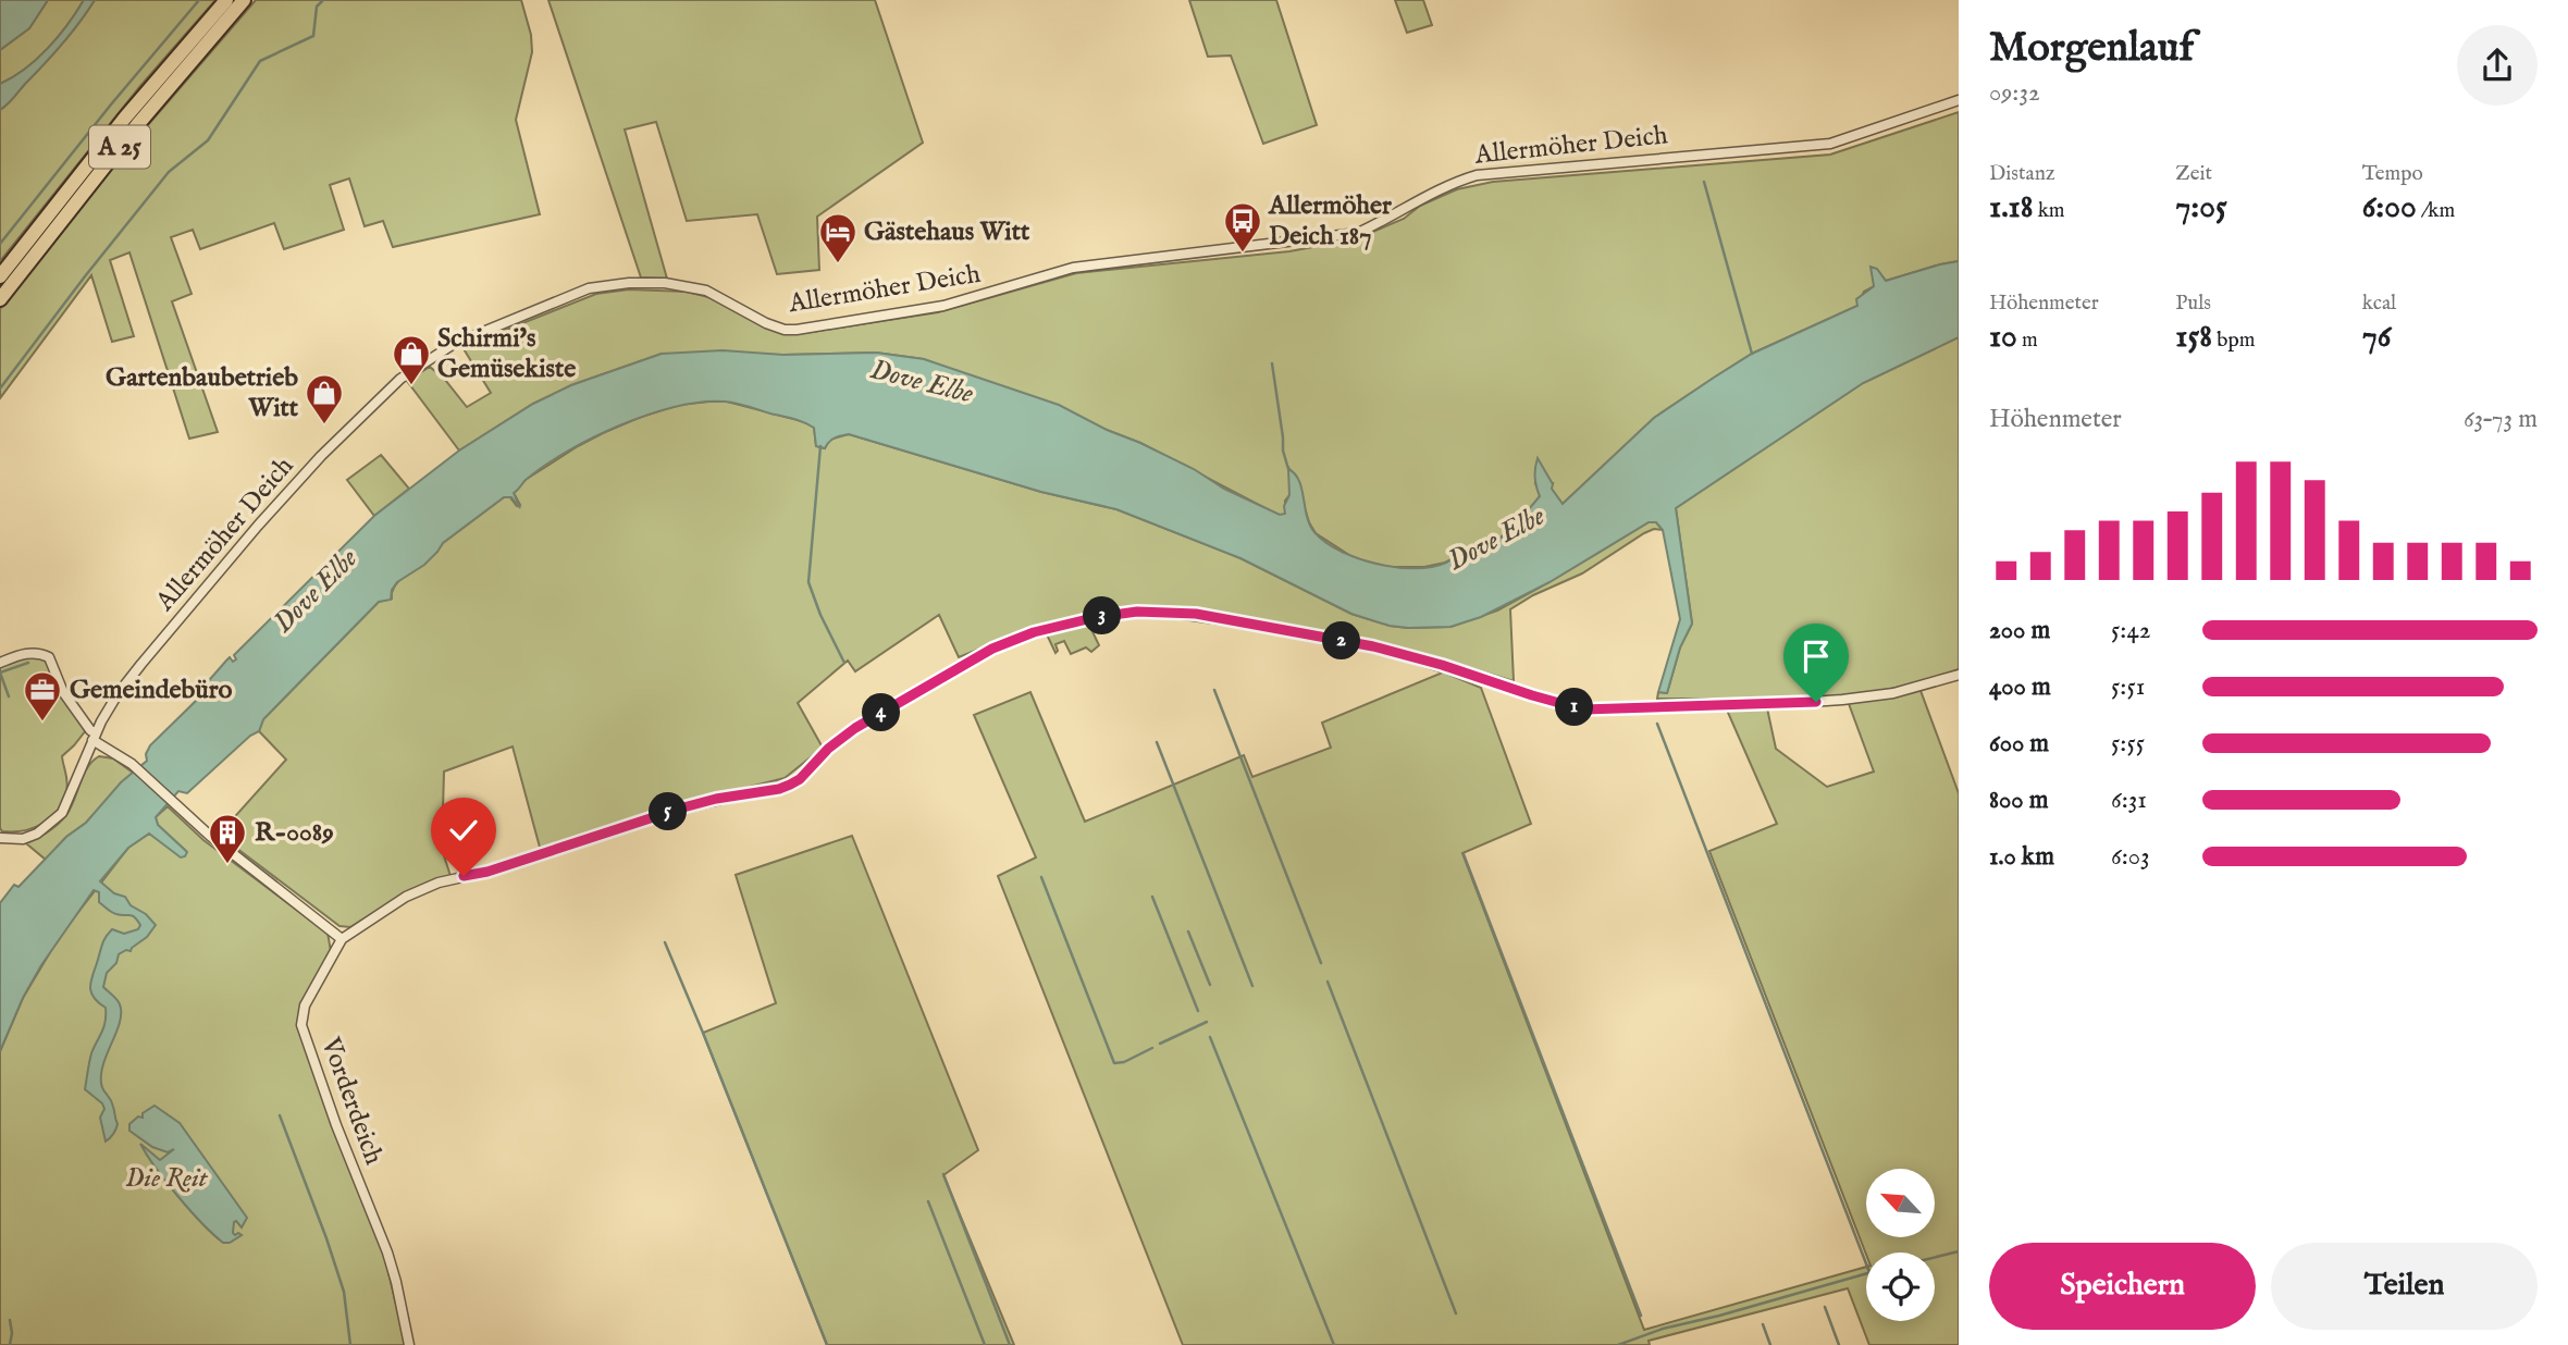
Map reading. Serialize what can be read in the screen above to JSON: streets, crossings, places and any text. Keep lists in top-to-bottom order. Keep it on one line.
{"streets":{"highway":["A 25"],"street":["Allermöher Deich","Vorderdeich"]},"water":["Dove Elbe"],"parks":["Die Reit"],"places":{"bus stop":["Allermöher Deich 187"],"hotel":["Gästehaus Witt"],"shop":["Schirmi's Gemüsekiste","Gartenbaubetrieb Witt"],"office":["Gemeindebüro"],"building":["R-0089"]},"north":"top left","page":{"heading":["Morgenlauf","09:32"],"stats":[["Distanz","1.18 km"],["Zeit","7:05"],["Tempo","6:00 /km"],["Höhenmeter","10 m"],["Puls","158 bpm"],["kcal","76"]],"chart":["Höhenmeter","63–73 m"],"pins":["3","2","1","4","5"],"list":[{"name":"200 m","note":"5:42"},{"name":"400 m","note":"5:51"},{"name":"600 m","note":"5:55"},{"name":"800 m","note":"6:31"},{"name":"1.0 km","note":"6:03"}],"buttons":["Speichern","Teilen"]}}
